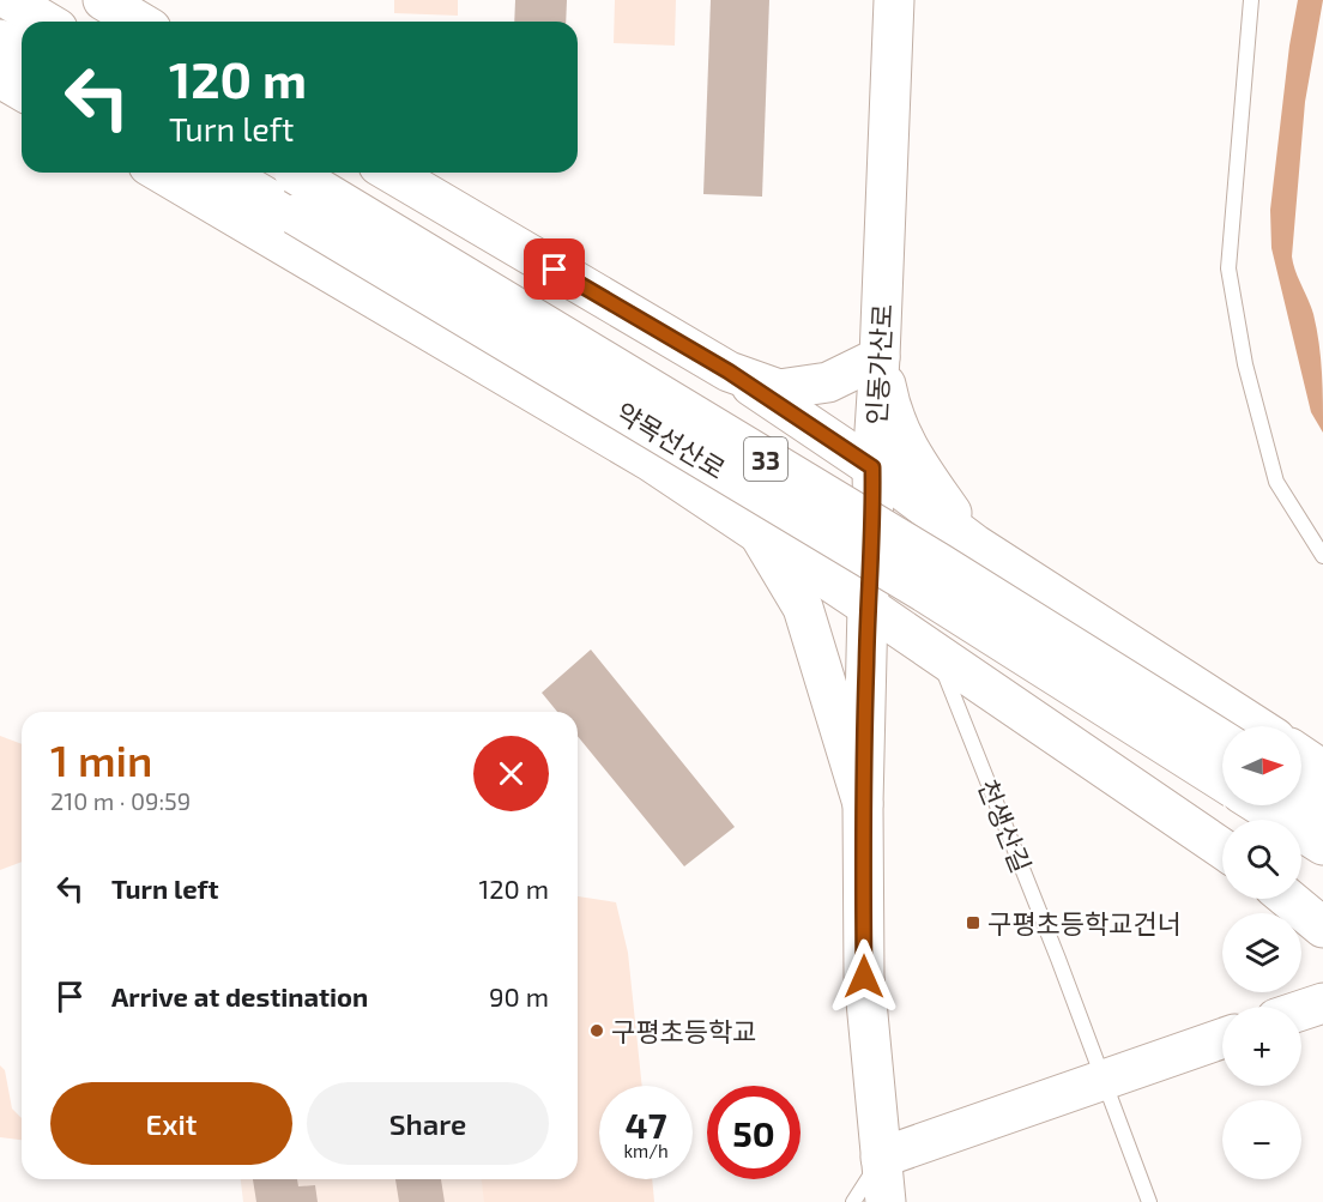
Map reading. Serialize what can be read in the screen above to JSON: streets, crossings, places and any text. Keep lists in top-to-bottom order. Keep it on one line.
{"streets":{"main road":["인동가산로","약목선산로","33"],"lane":["천생산길"]},"places":{"transit":["구평초등학교건너"],"other":["구평초등학교"]},"north":"right","page":{"turn":["120 m","Turn left"],"heading":["1 min","210 m · 09:59"],"map_buttons":["+","−"],"list":[{"name":"Turn left","value":"120 m"},{"name":"Arrive at destination","value":"90 m"}],"buttons":["Exit","Share"],"speed":"47 km/h","limit":"50"}}
